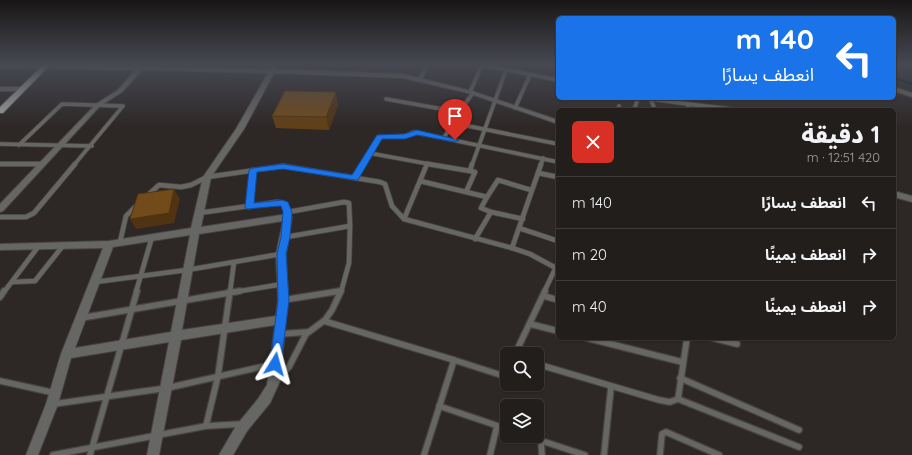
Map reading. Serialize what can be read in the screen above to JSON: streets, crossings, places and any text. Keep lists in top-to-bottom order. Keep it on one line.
{"page":{"turn":["140 m","انعطف يسارًا"],"heading":["1 دقيقة","420 m · 12:51"],"list":[{"name":"انعطف يسارًا","value":"140 m"},{"name":"انعطف يمينًا","value":"20 m"},{"name":"انعطف يمينًا","value":"40 m"}]}}
